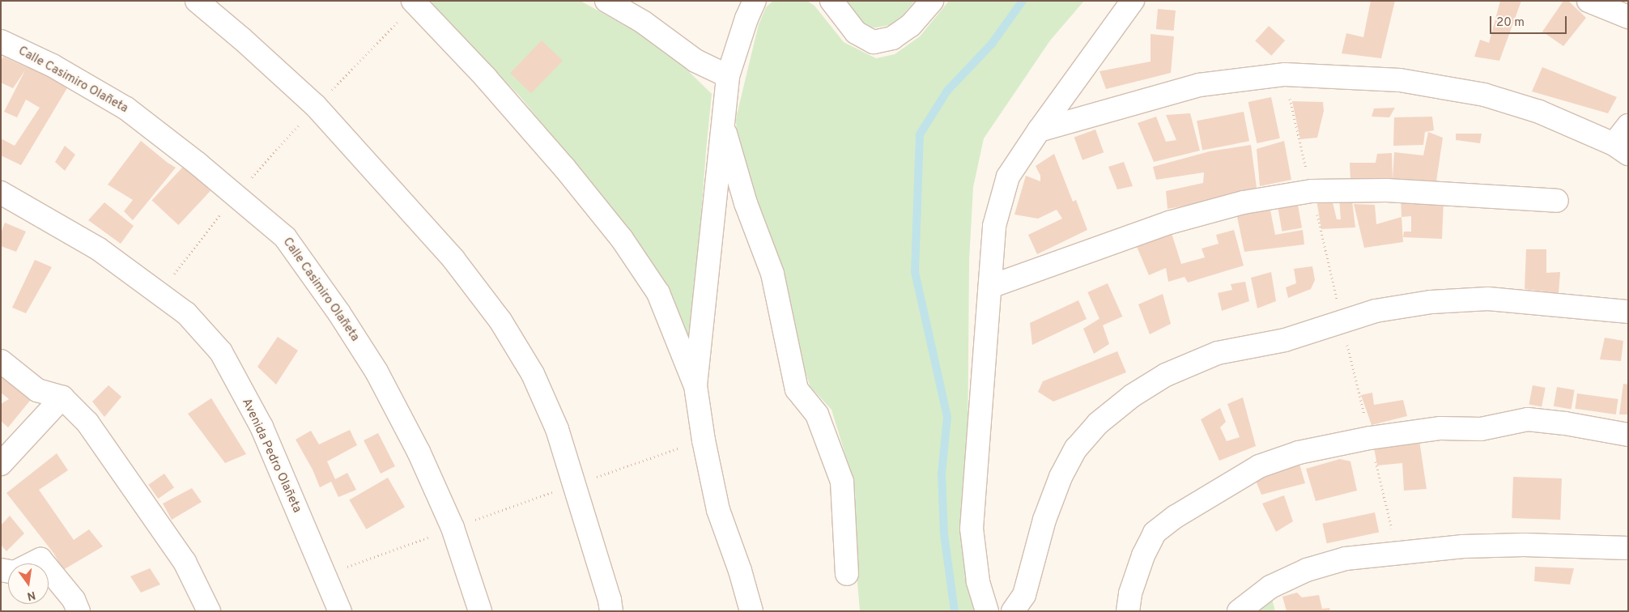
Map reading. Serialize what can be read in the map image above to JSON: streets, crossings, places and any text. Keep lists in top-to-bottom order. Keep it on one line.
{"streets":{"street":["Calle Casimiro Olañeta","Avenida Pedro Olañeta"]},"scale_bar":"20 m","north":"bottom"}
